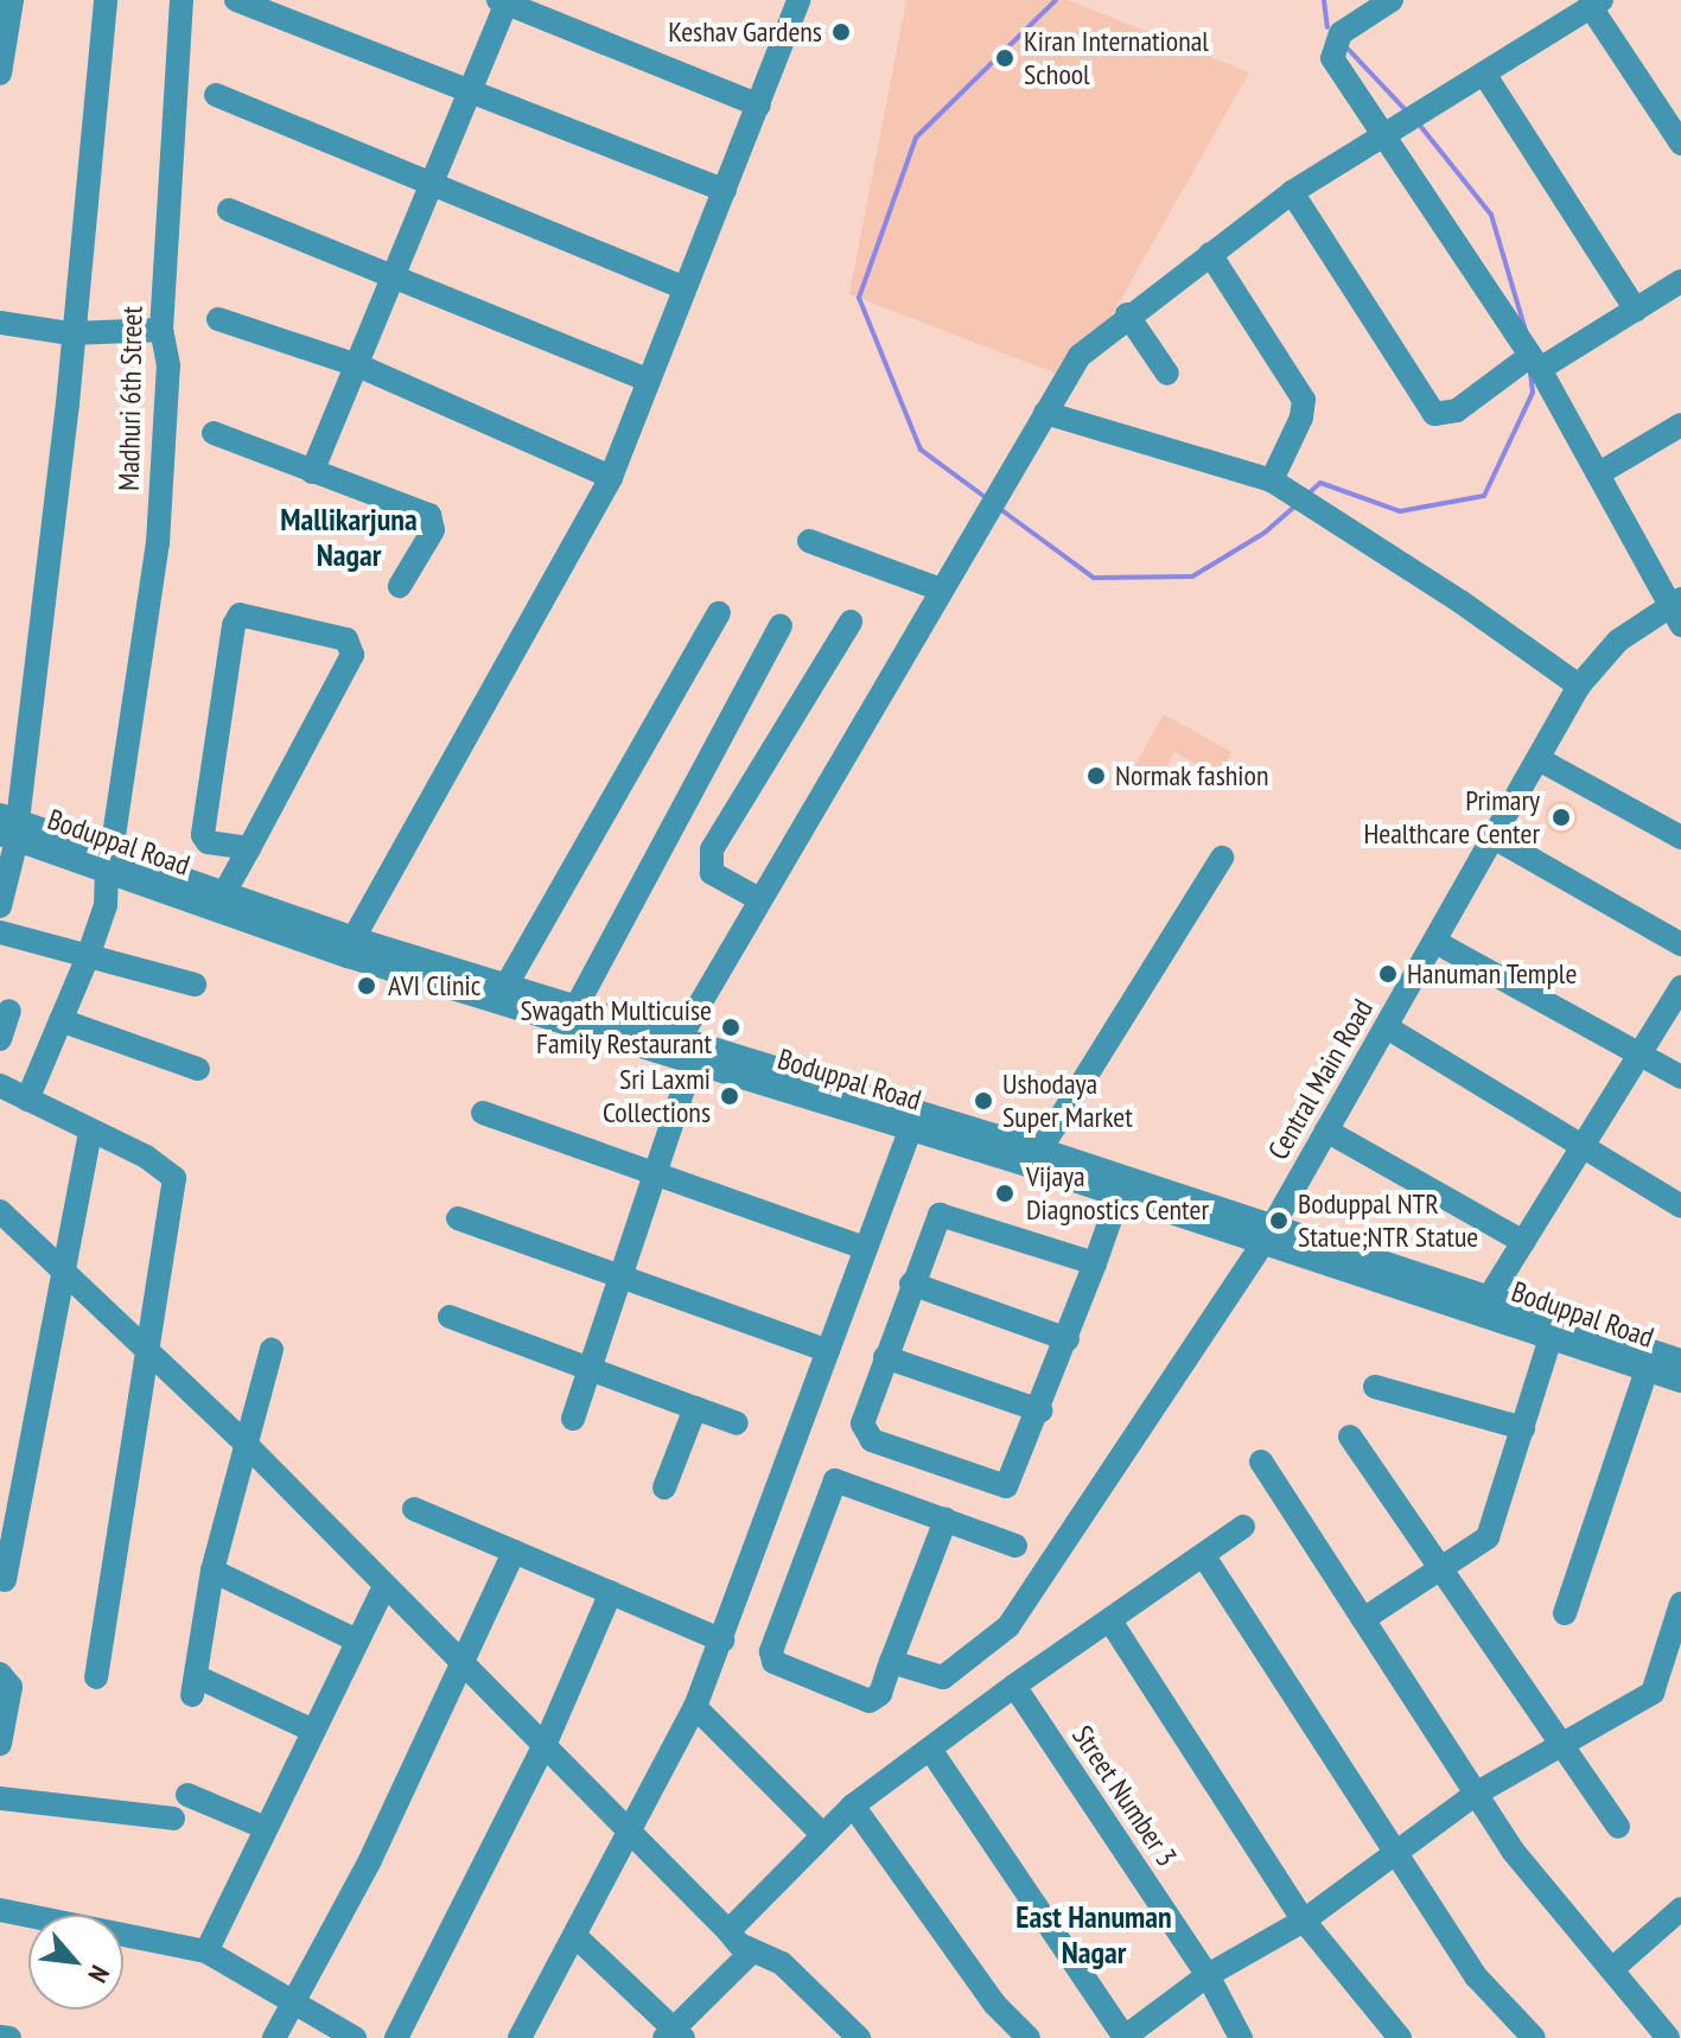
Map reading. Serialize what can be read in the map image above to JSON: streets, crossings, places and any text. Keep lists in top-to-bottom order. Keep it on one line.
{"streets":{"street":["Madhuri 6th Street","Boduppal Road","Central Main Road","Street Number 3"]},"crossings":[["Madhuri 6th Street","Boduppal Road"],["Boduppal Road","Central Main Road"]],"districts":["Mallikarjuna Nagar","East Hanuman Nagar"],"places":["Keshav Gardens","Kiran International School","Normak fashion","Primary Healthcare Center","Hanuman Temple","AVI Clinic","Swagath Multicuise Family Restaurant","Sri Laxmi Collections","Ushodaya Super Market","Vijaya Diagnostics Center","Boduppal NTR Statue;NTR Statue"],"north":"bottom right"}
